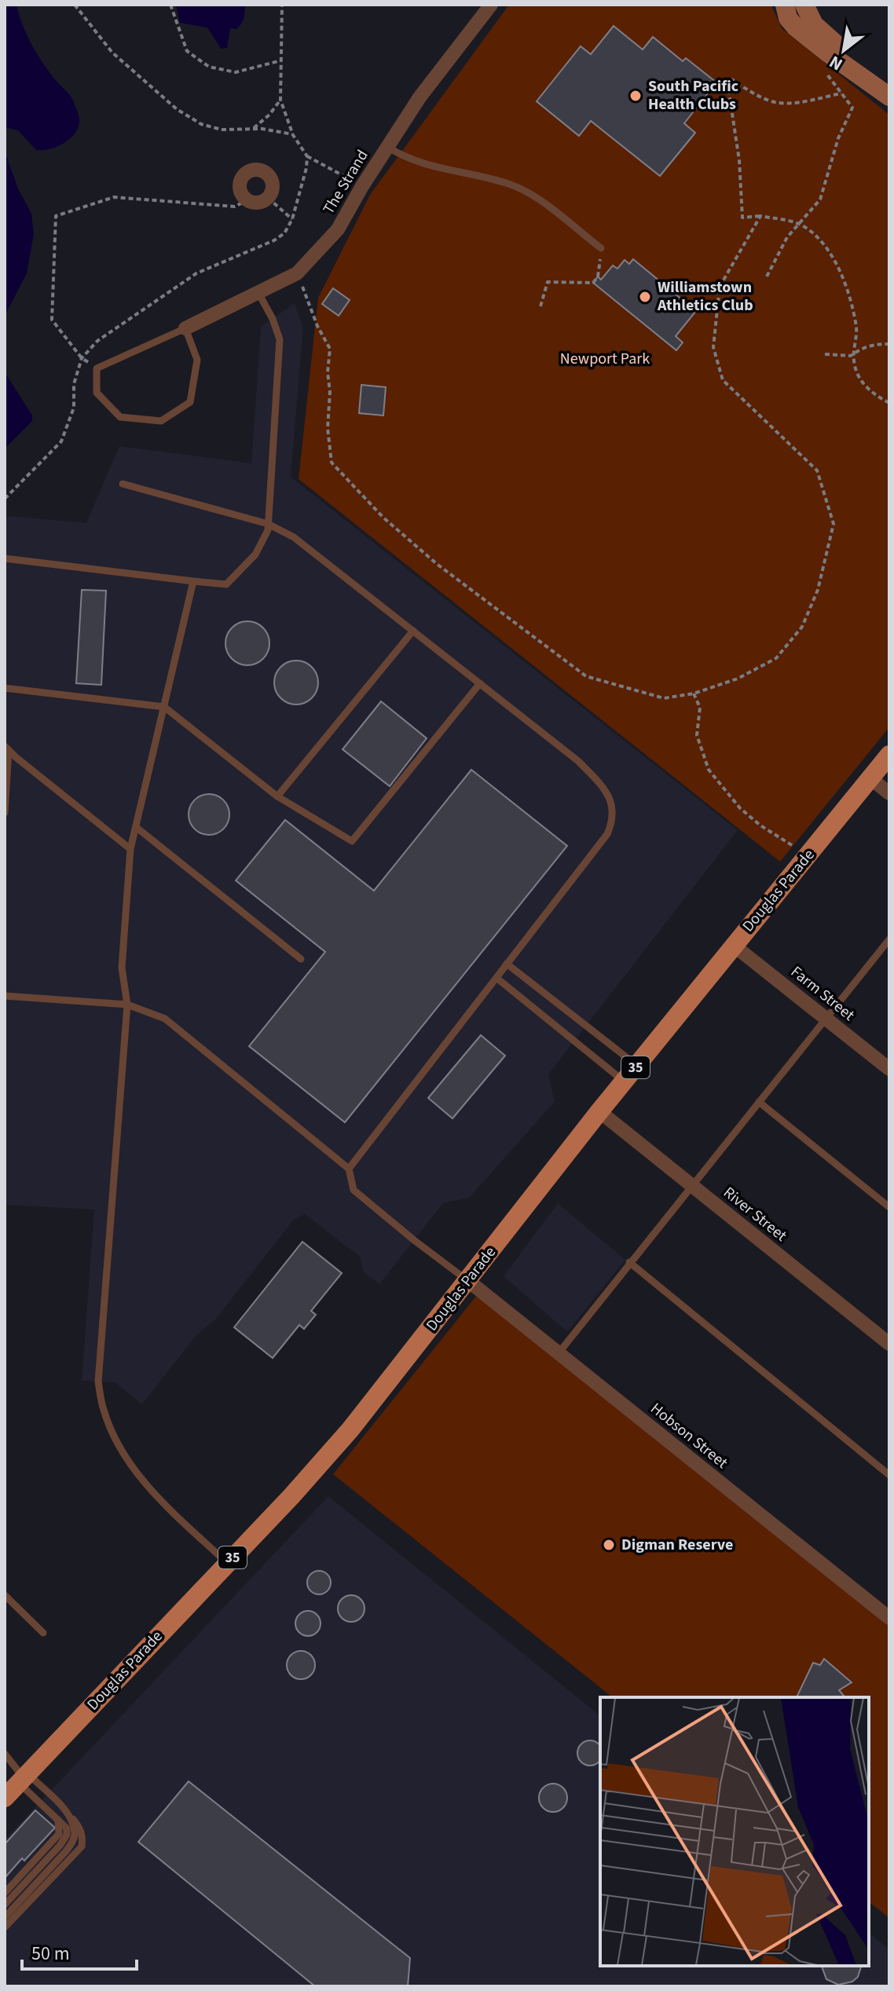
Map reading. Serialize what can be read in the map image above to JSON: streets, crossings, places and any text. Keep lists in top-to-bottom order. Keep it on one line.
{"streets":{"main road":["Douglas Parade","35"],"street":["The Strand","Farm Street","River Street","Hobson Street"]},"crossings":[["Douglas Parade","Farm Street"],["Douglas Parade","River Street"],["Douglas Parade","Hobson Street"]],"parks":["Newport Park"],"places":["South Pacific Health Clubs","Williamstown Athletics Club","Digman Reserve"],"scale_bar":"50 m","north":"bottom left"}
